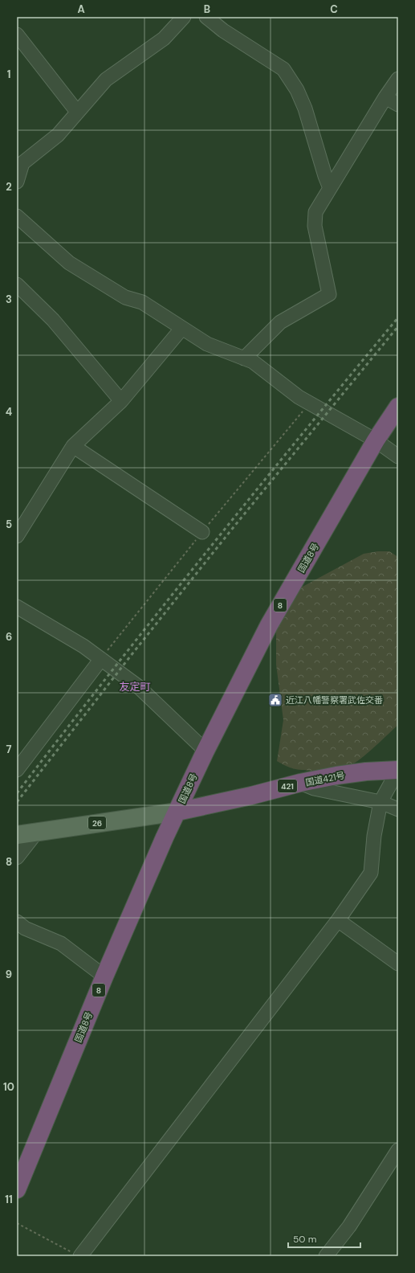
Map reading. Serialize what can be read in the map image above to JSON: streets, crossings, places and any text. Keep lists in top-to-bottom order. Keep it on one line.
{"streets":{"highway":["国道8号","8","国道421号","421"],"main road":["26"]},"crossings":[["国道8号","国道421号"],["国道8号","26"],["国道421号","26"]],"districts":["友定町"],"places":{"public building":["近江八幡警察署武佐交番"]},"scale_bar":"50 m","grid":{"columns":["A","B","C"],"rows":["1","2","3","4","5","6","7","8","9","10","11"]}}
